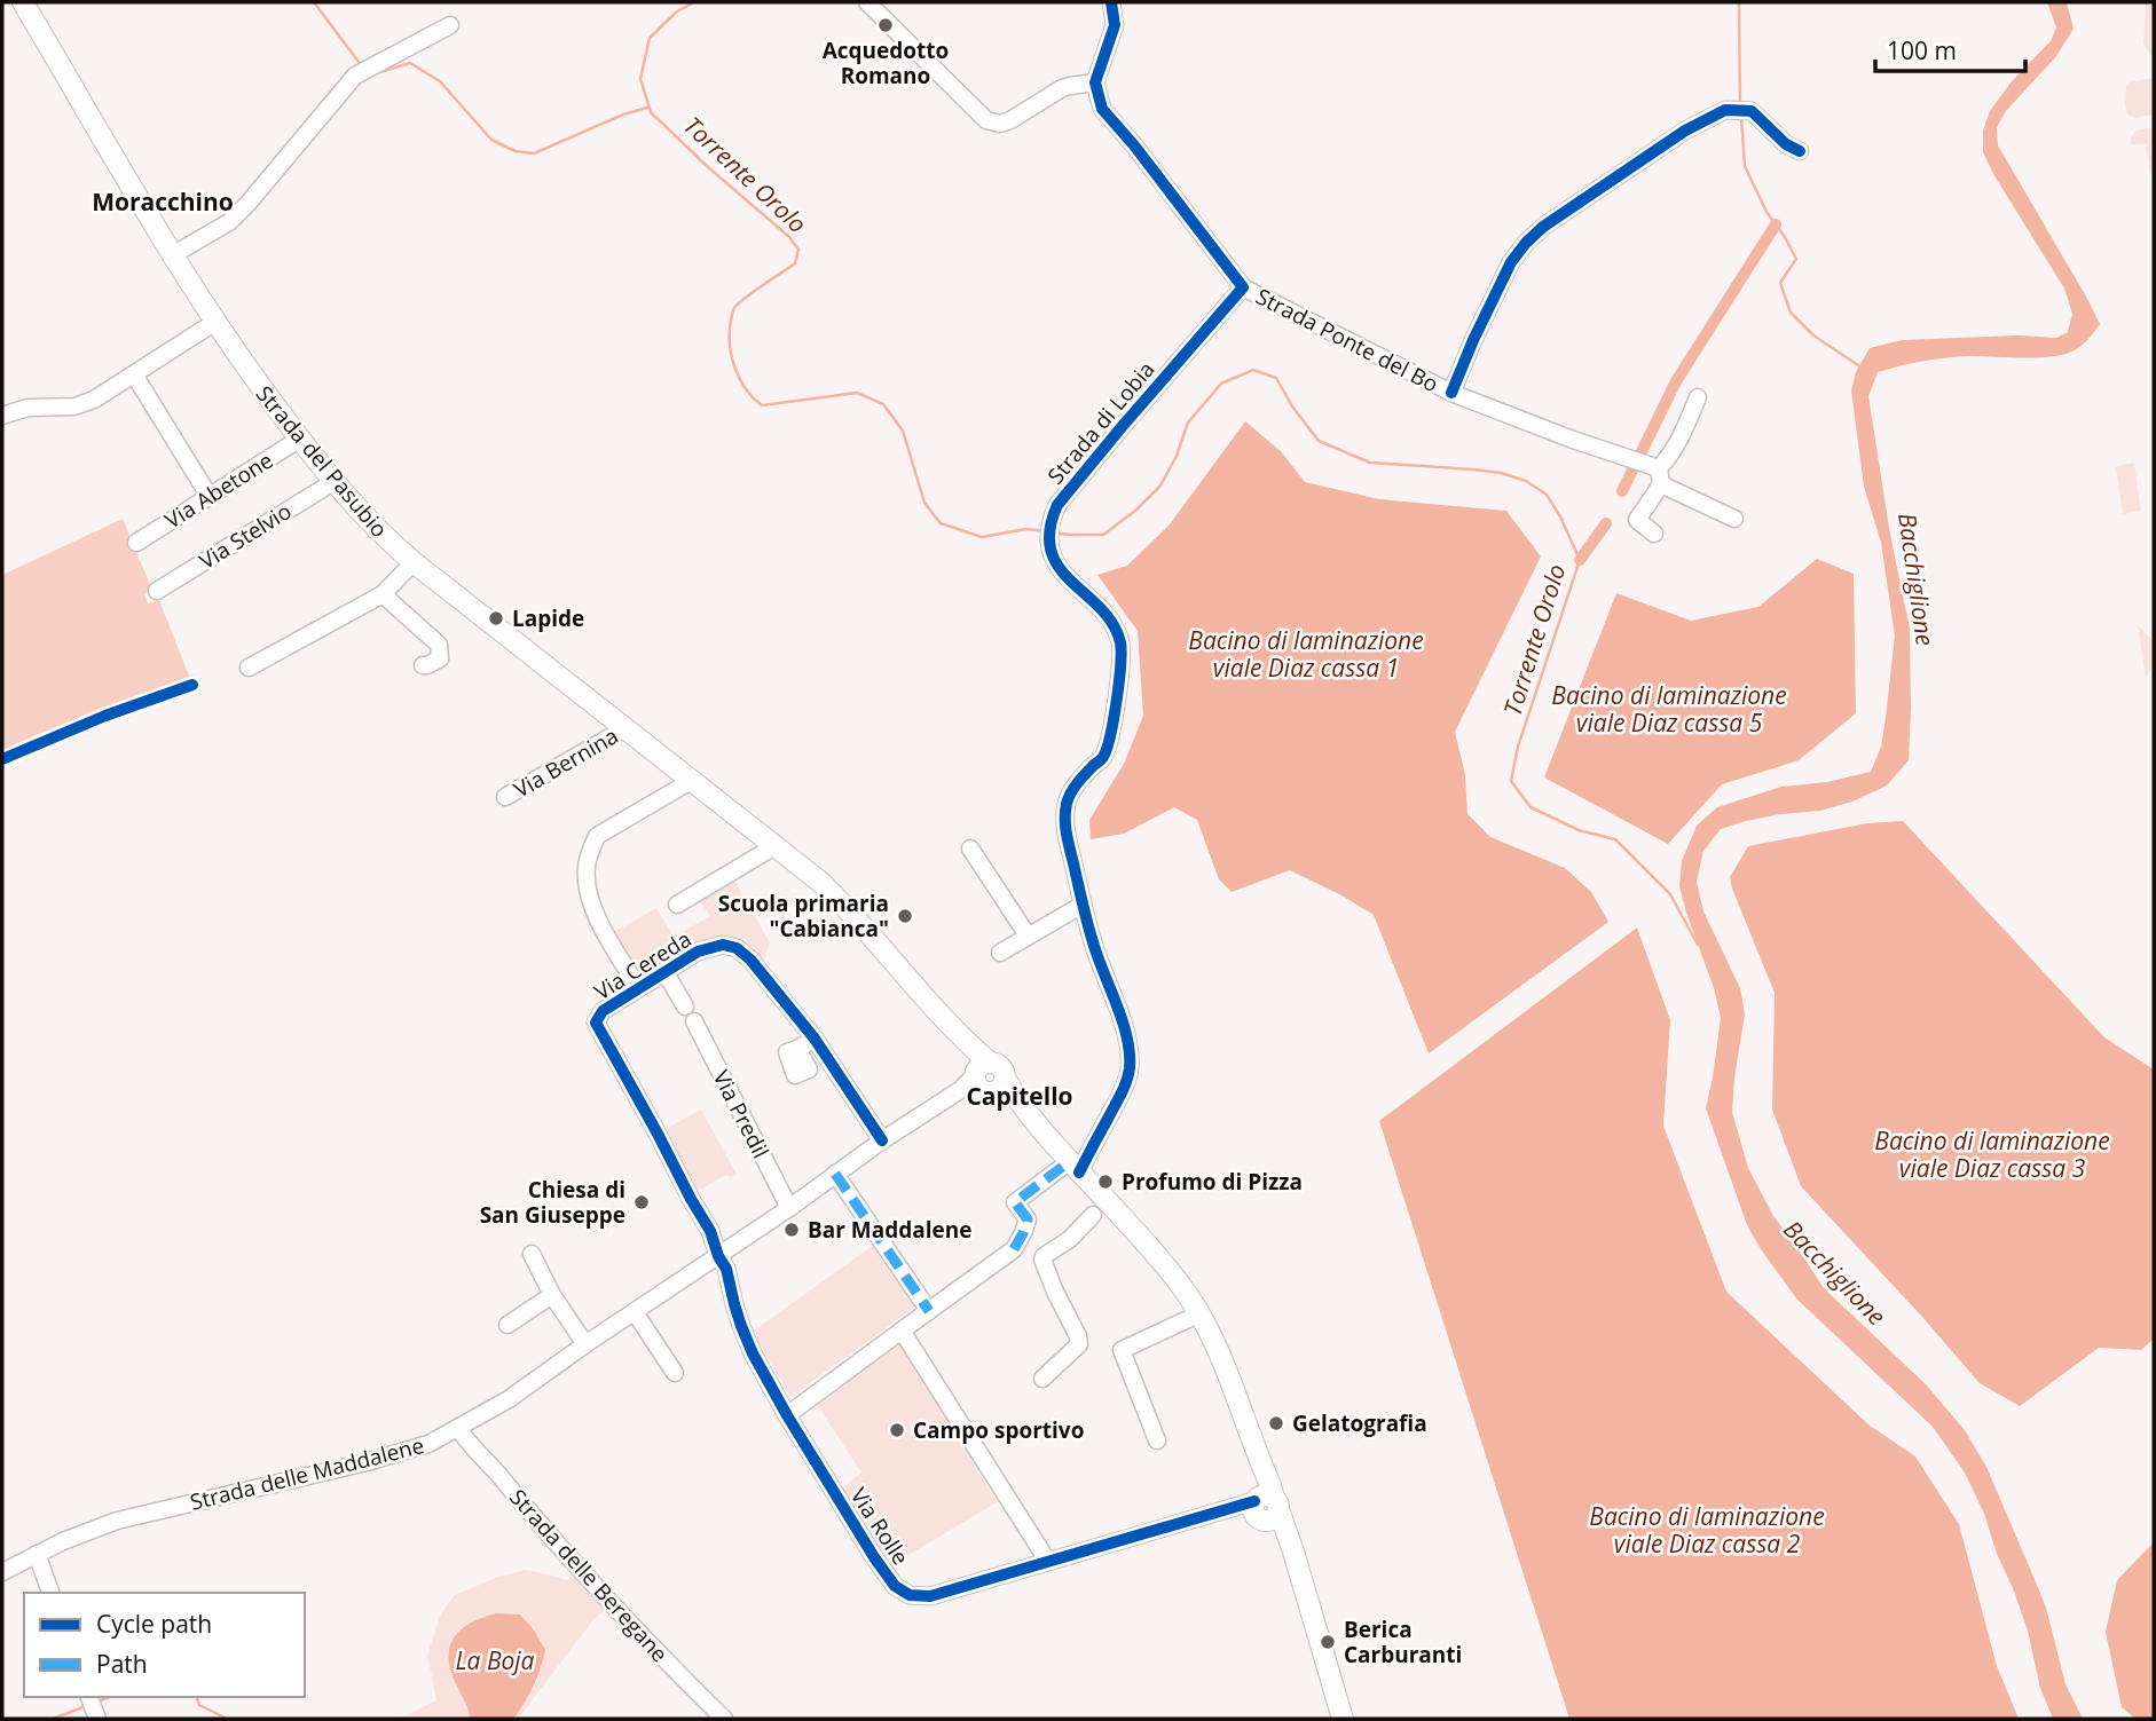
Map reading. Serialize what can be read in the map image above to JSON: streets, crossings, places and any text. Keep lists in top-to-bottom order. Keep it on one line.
{"streets":{"main road":["Strada del Pasubio"],"street":["Strada Ponte del Bo","Strada di Lobia","Via Abetone","Via Stelvio","Via Bernina","Via Cereda","Via Predil","Strada delle Maddalene","Via Rolle","Strada delle Beregane"]},"crossings":[["Strada Ponte del Bo","Strada di Lobia"],["Strada del Pasubio","Via Abetone"],["Strada del Pasubio","Via Stelvio"],["Strada del Pasubio","Via Bernina"],["Strada del Pasubio","Strada delle Maddalene"],["Via Cereda","Via Predil"],["Via Cereda","Strada delle Maddalene"],["Via Cereda","Via Rolle"],["Via Predil","Strada delle Maddalene"],["Strada delle Maddalene","Via Rolle"],["Strada delle Maddalene","Strada delle Beregane"]],"districts":["Moracchino","Capitello"],"water":["Torrente Orolo","Bacchiglione","Bacino di laminazione viale Diaz cassa 1","Bacino di laminazione viale Diaz cassa 5","Bacino di laminazione viale Diaz cassa 3","Bacino di laminazione viale Diaz cassa 2","La Boja"],"places":["Acquedotto Romano","Lapide","Scuola primaria \"Cabianca\"","Profumo di Pizza","Chiesa di San Giuseppe","Bar Maddalene","Gelatografia","Campo sportivo","Berica Carburanti"],"legend":["Cycle path","Path"],"scale_bar":"100 m"}
